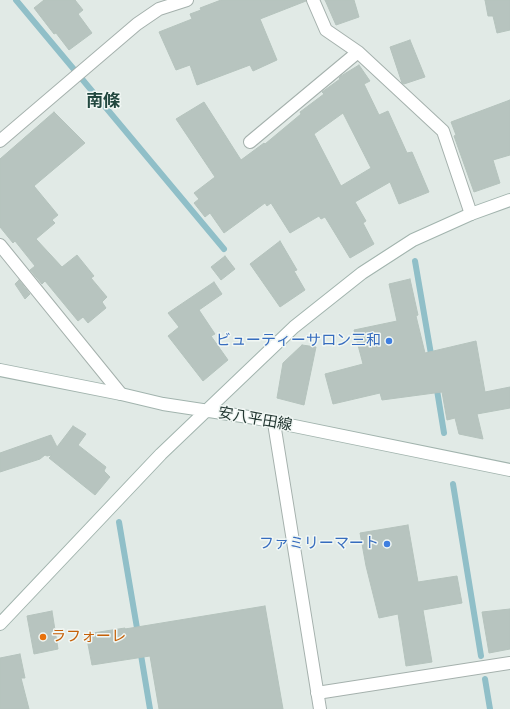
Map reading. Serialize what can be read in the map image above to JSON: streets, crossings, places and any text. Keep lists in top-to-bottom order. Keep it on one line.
{"streets":{"street":["安八平田線"]},"districts":["南條"],"places":["ビューティーサロン三和","ファミリーマート","ラフォーレ"]}
